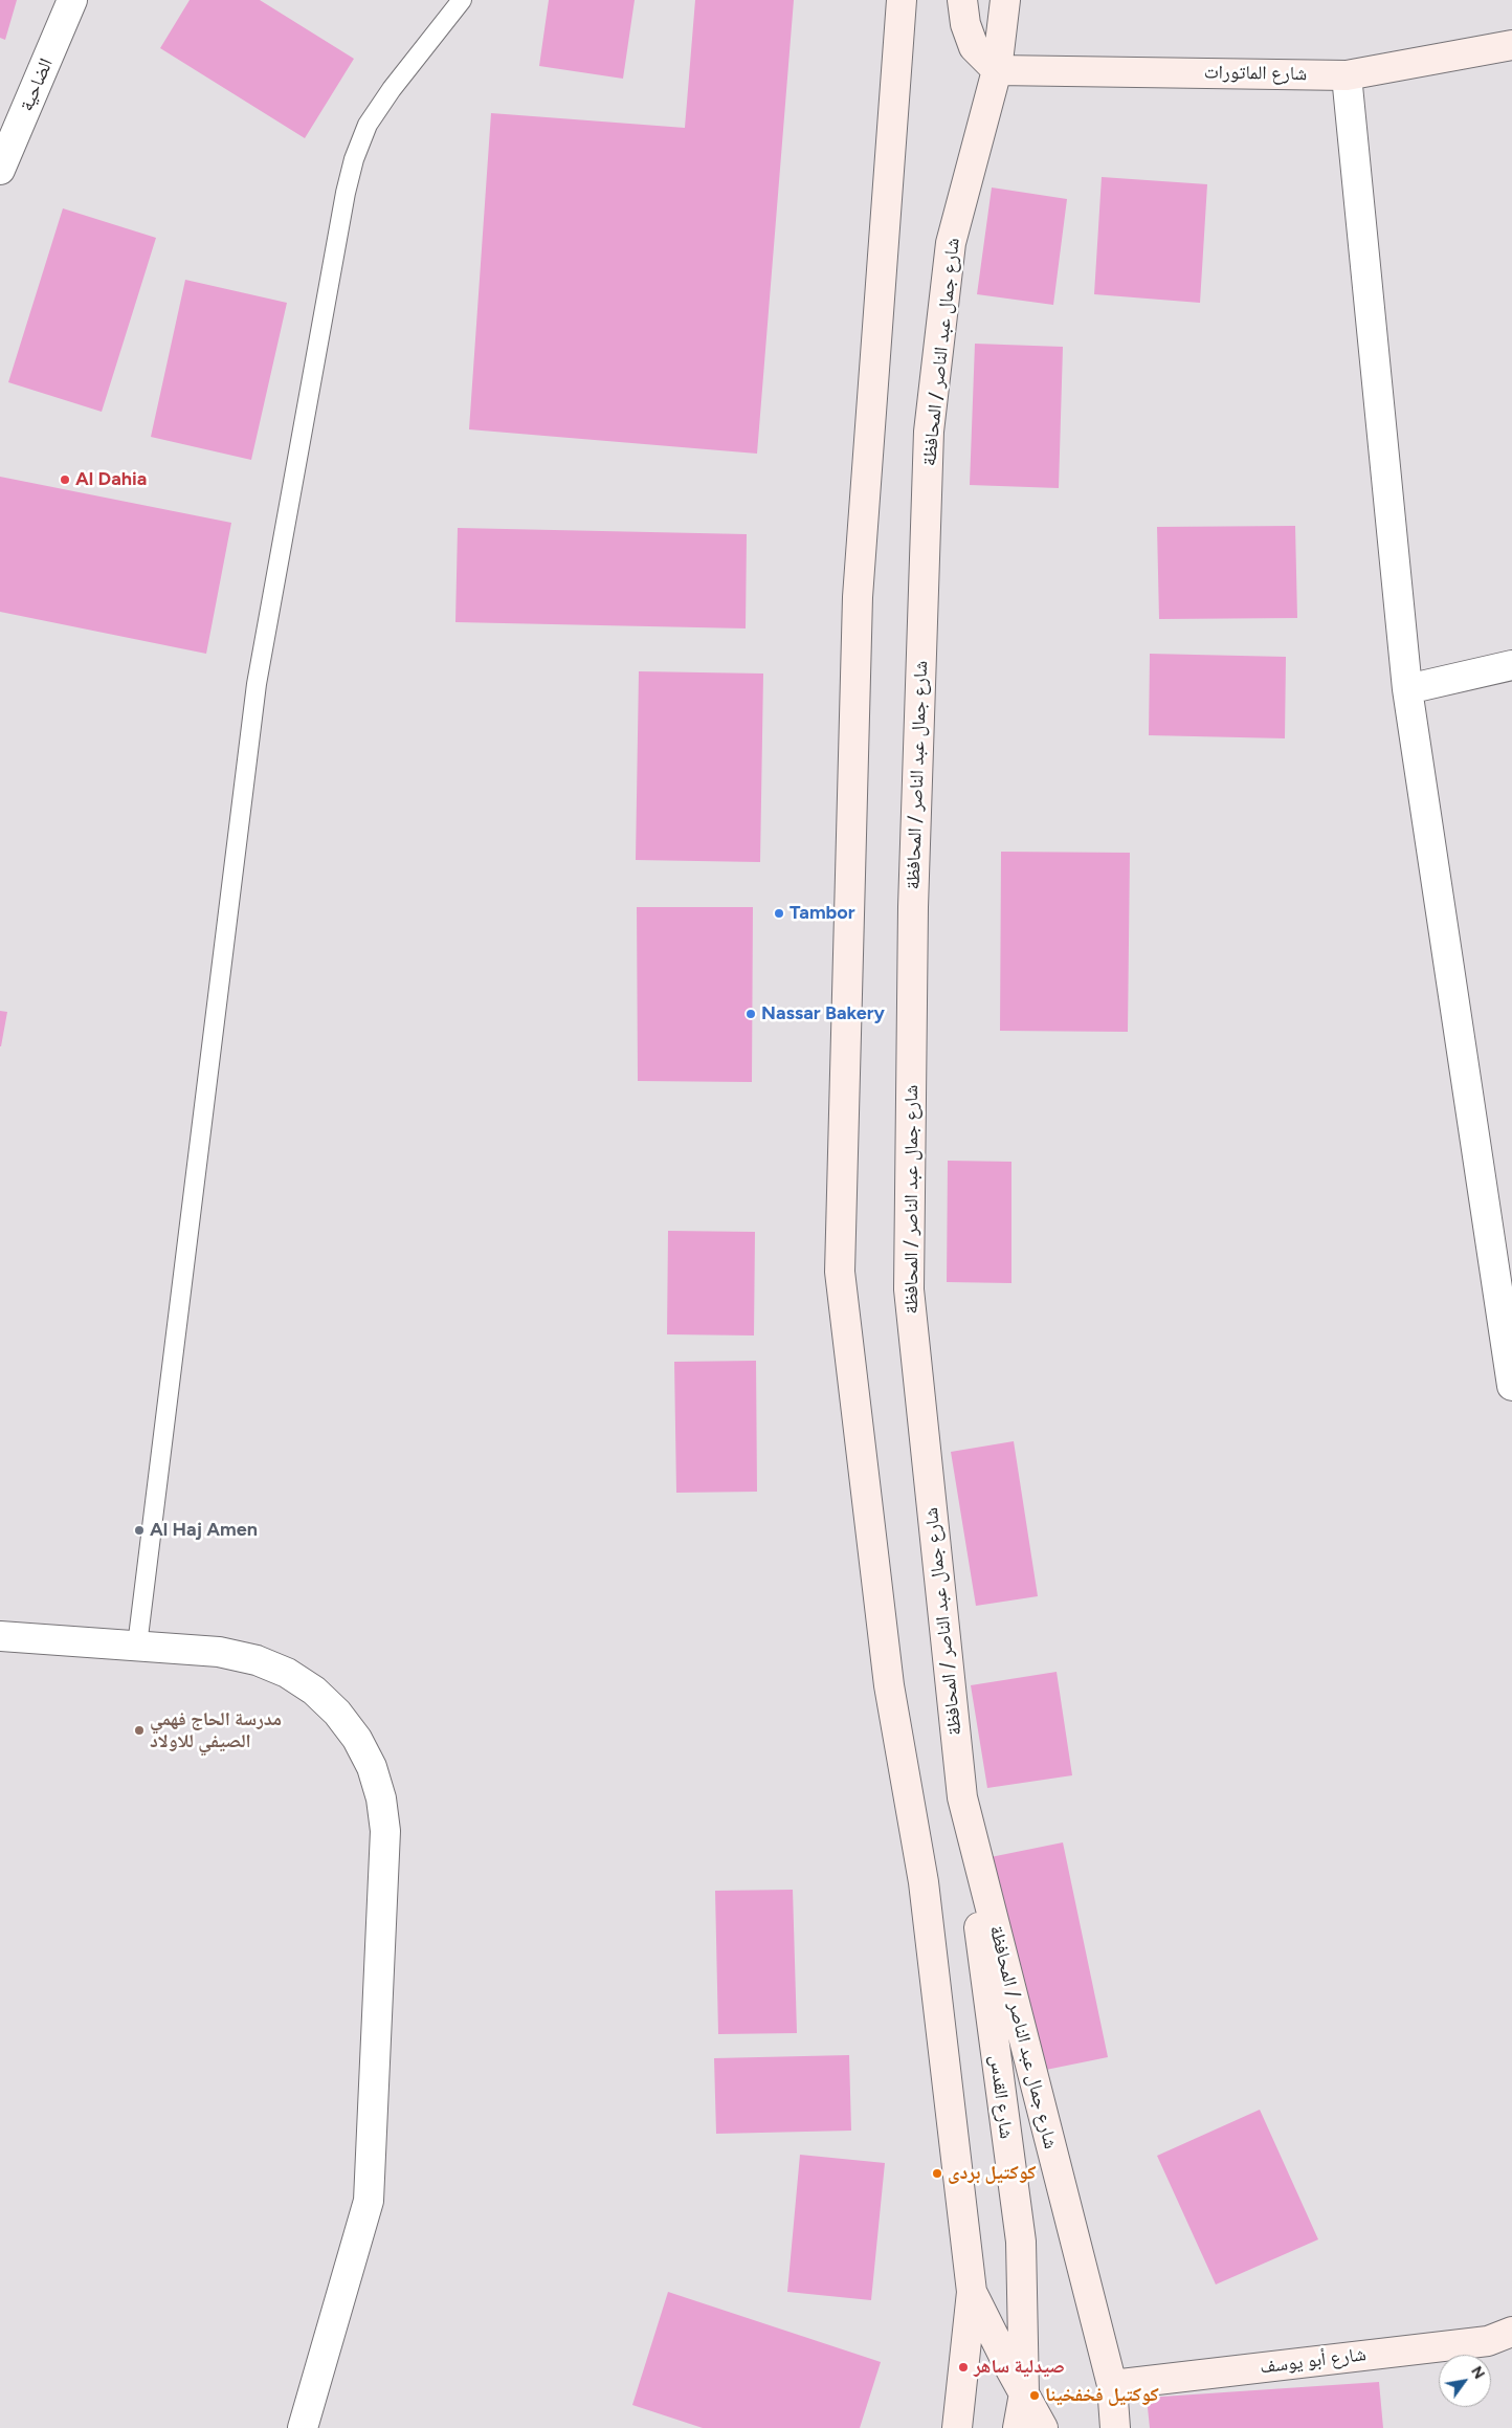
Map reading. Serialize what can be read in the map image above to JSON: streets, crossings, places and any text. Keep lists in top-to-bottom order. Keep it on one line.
{"streets":{"main road":["شارع الماتورات","شارع جمال عبد الناصر / المحافظة","شارع القدس","شارع أبو يوسف"],"street":["الضاحية"]},"crossings":[["شارع الماتورات","شارع جمال عبد الناصر / المحافظة"],["شارع جمال عبد الناصر / المحافظة","شارع القدس"],["شارع جمال عبد الناصر / المحافظة","شارع أبو يوسف"]],"places":["Al Dahia","Tambor","Nassar Bakery","Al Haj Amen","مدرسة الحاج فهمي الصيفي للاولاد","كوكتيل بردى","صيدلية ساهر","كوكتيل فخفخينا"],"north":"top right"}
